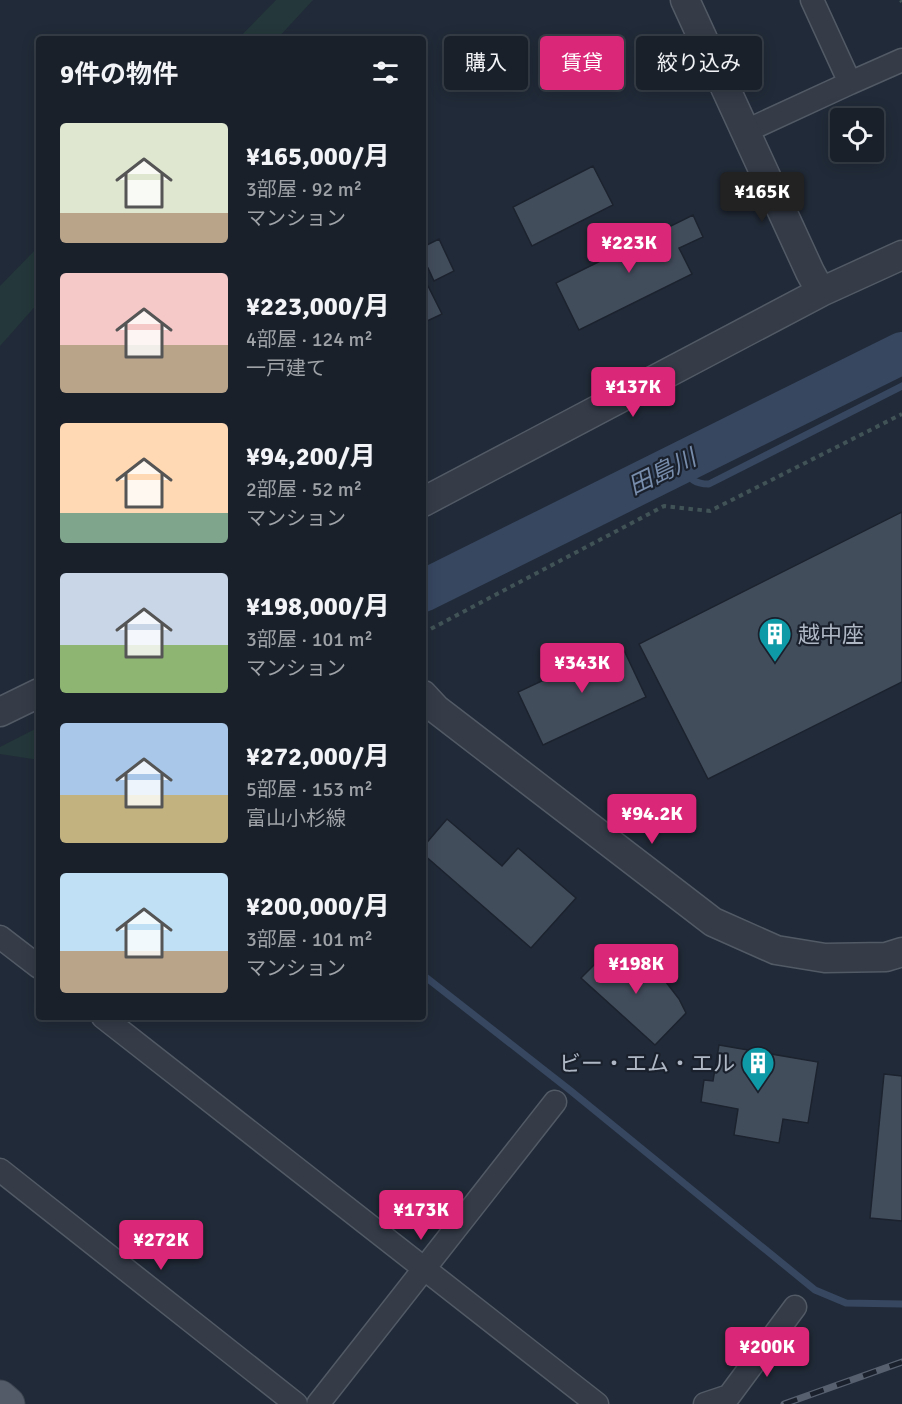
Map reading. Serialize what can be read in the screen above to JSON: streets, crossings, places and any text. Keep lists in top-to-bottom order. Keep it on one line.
{"water":["田島川"],"places":{"building":["越中座","ビー・エム・エル"]},"page":{"chip":["購入","賃貸","絞り込み"],"heading":"9件の物件","list":[{"name":"¥165,000/月","note":"3部屋 · 92 m² · マンション"},{"name":"¥223,000/月","note":"4部屋 · 124 m² · 一戸建て"},{"name":"¥94,200/月","note":"2部屋 · 52 m² · マンション"},{"name":"¥198,000/月","note":"3部屋 · 101 m² · マンション"},{"name":"¥272,000/月","note":"5部屋 · 153 m² · 富山小杉線"},{"name":"¥200,000/月","note":"3部屋 · 101 m² · マンション"}],"price":["¥165K","¥223K","¥137K","¥343K","¥94.2K","¥198K","¥173K","¥272K","¥200K"]}}
